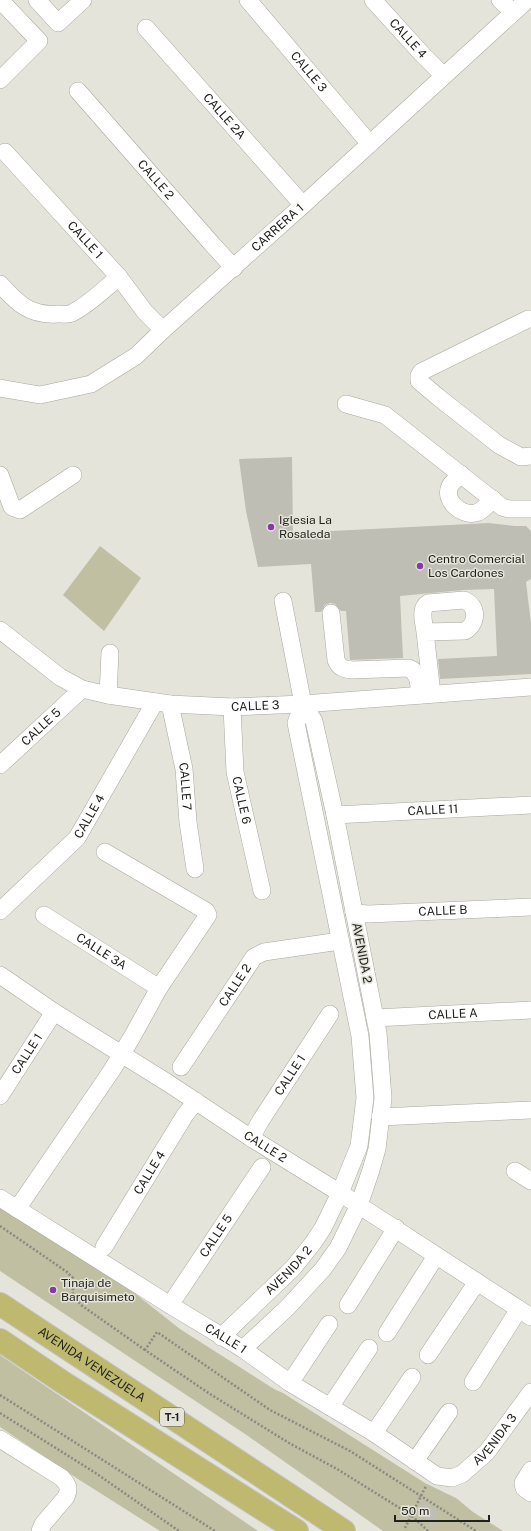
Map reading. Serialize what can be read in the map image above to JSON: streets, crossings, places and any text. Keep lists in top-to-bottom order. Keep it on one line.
{"streets":{"main road":["AVENIDA VENEZUELA","T-1"],"street":["CALLE 4","CALLE 3","CALLE 2A","CALLE 2","CARRERA 1","CALLE 1","CALLE 5","CALLE 7","CALLE 6","CALLE 11","CALLE B","CALLE 3A","AVENIDA 2","CALLE A","AVENIDA 3"]},"crossings":[["CALLE 4","CALLE 3"],["CALLE 4","CALLE 2"],["CALLE 4","CARRERA 1"],["CALLE 4","CALLE 7"],["CALLE 3","CARRERA 1"],["CALLE 3","CALLE 5"],["CALLE 3","CALLE 7"],["CALLE 3","CALLE 6"],["CALLE 3","AVENIDA 2"],["CALLE 2A","CARRERA 1"],["CALLE 2","CARRERA 1"],["CALLE 2","CALLE 1"],["CALLE 2","AVENIDA 2"],["CARRERA 1","CALLE 1"],["CALLE 1","CALLE 5"],["CALLE 1","AVENIDA 2"],["CALLE 1","AVENIDA 3"],["CALLE 11","AVENIDA 2"],["CALLE B","AVENIDA 2"],["AVENIDA 2","CALLE A"]],"places":["Iglesia La Rosaleda","Centro Comercial Los Cardones","Tinaja de Barquisimeto"],"scale_bar":"50 m"}
